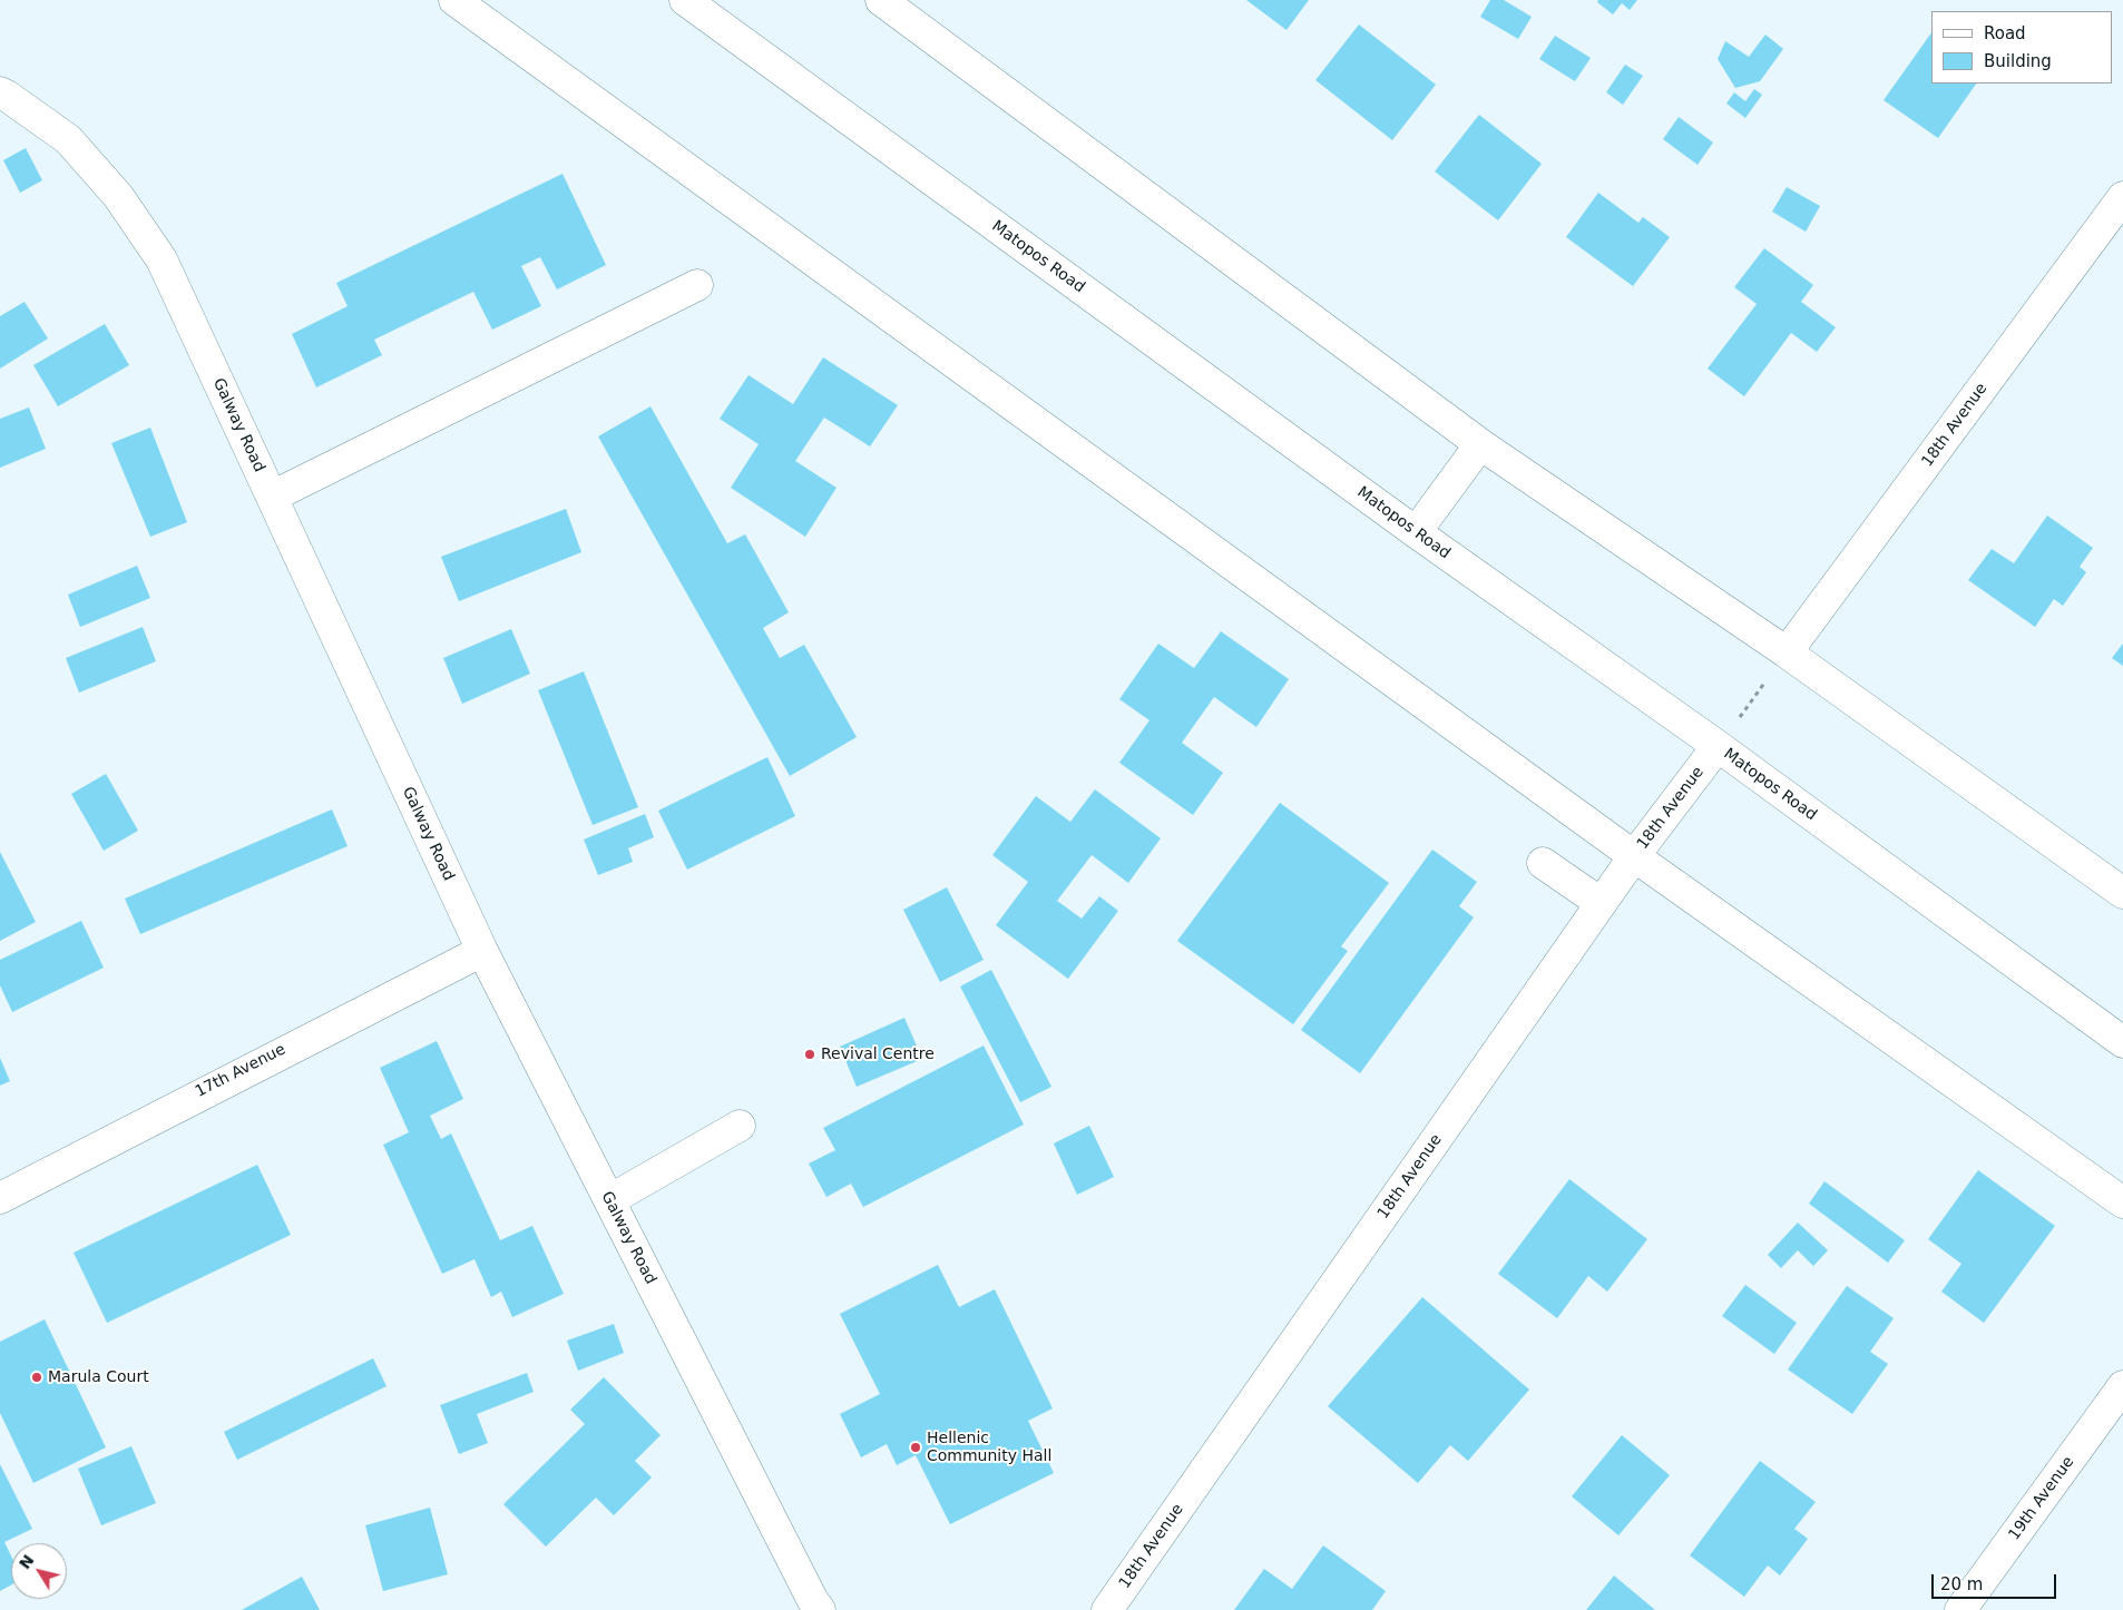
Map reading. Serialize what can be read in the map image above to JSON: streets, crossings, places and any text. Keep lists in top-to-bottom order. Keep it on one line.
{"streets":{"street":["Matopos Road","Galway Road","18th Avenue","17th Avenue","19th Avenue"]},"crossings":[["Matopos Road","18th Avenue"],["Galway Road","17th Avenue"]],"places":["Revival Centre","Marula Court","Hellenic Community Hall"],"legend":["Road","Building"],"scale_bar":"20 m","north":"top left"}
